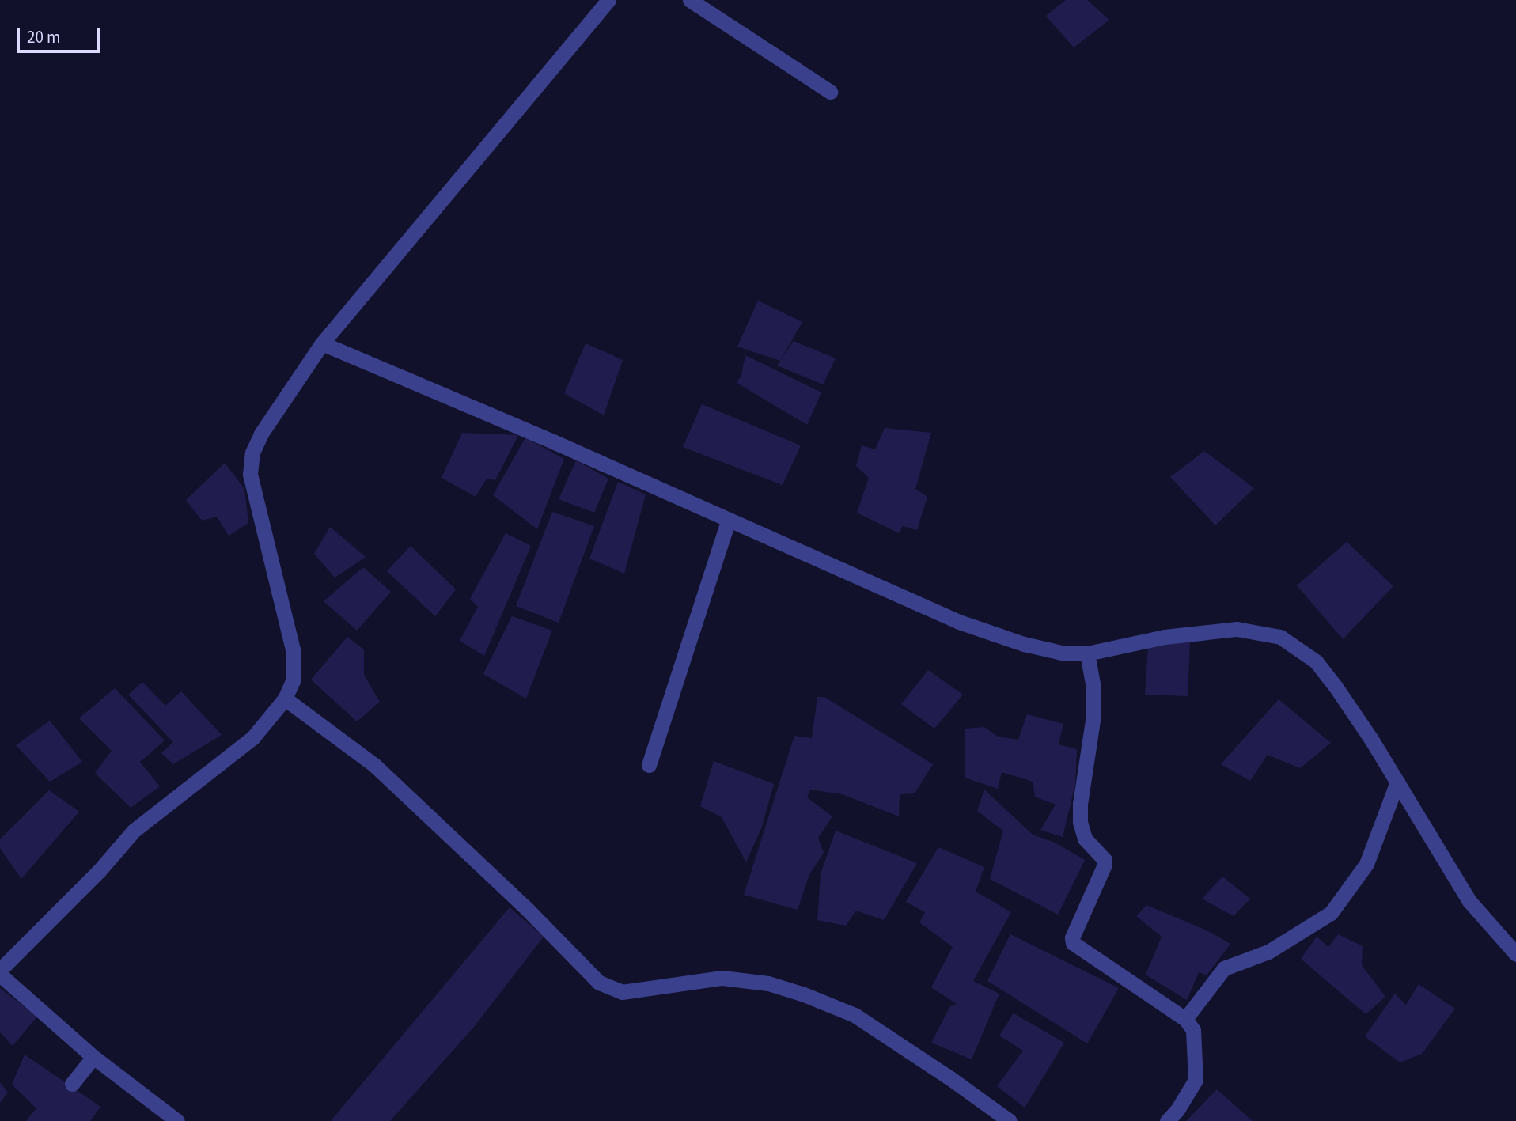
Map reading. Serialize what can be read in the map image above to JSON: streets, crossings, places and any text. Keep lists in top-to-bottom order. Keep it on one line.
{"scale_bar":"20 m"}
